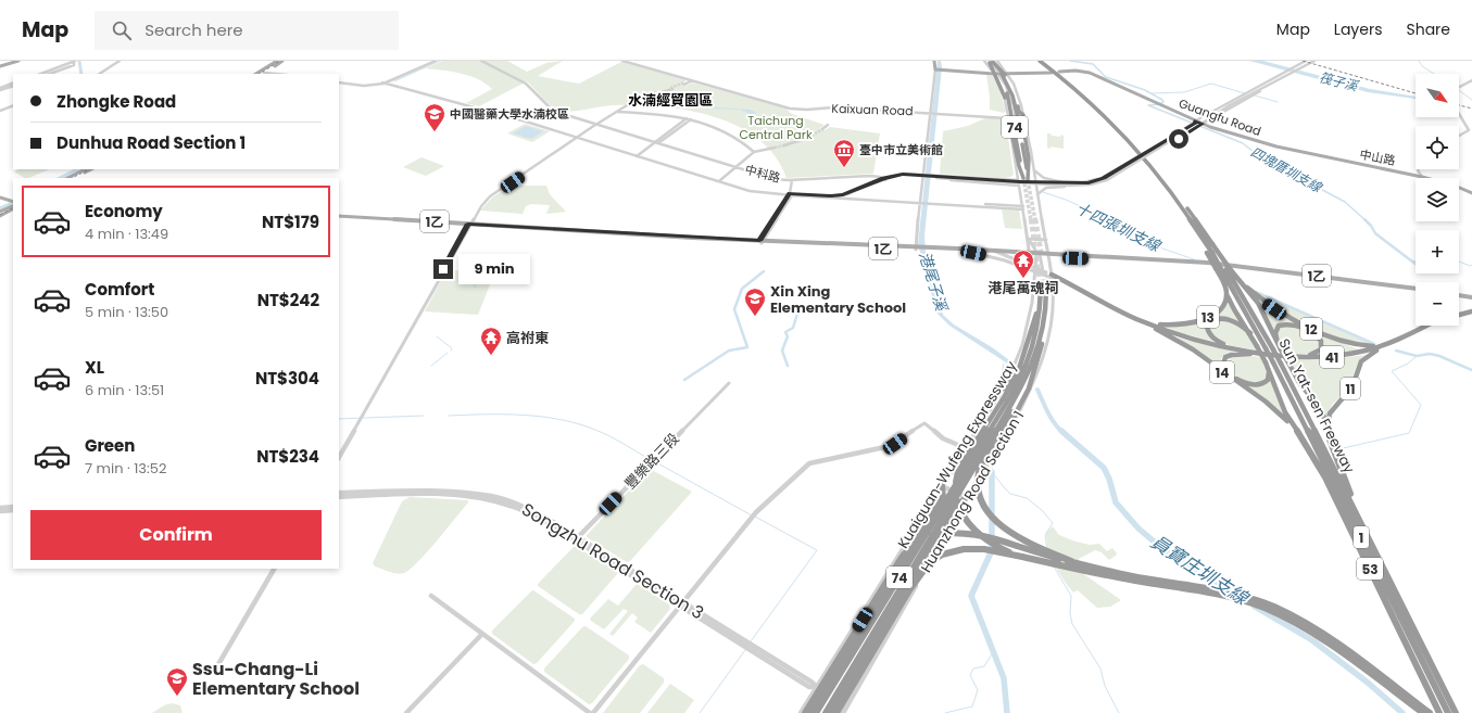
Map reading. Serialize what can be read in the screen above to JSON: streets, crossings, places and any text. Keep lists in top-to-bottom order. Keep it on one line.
{"streets":{"highway":["74","13","12","41","14","11","Sun Yat-sen Freeway","Kuaiguan-Wufeng Expressway","1","53"],"main road":["Guangfu Road","中山路","1乙"],"street":["Kaixuan Road","中科路","豐樂路三段","Huanzhong Road Section 1","Songzhu Road Section 3"]},"crossings":[["Kaixuan Road","74"],["Kaixuan Road","Huanzhong Road Section 1"],["Guangfu Road","中山路"],["74","Kuaiguan-Wufeng Expressway"],["74","Huanzhong Road Section 1"],["1乙","Huanzhong Road Section 1"],["13","14"],["13","Sun Yat-sen Freeway"],["14","53"],["豐樂路三段","Songzhu Road Section 3"],["Huanzhong Road Section 1","Songzhu Road Section 3"]],"districts":["水湳經貿園區"],"water":["筏子溪","四塊厝圳支線","十四張圳支線","港尾子溪","員寶庄圳支線"],"parks":["Taichung Central Park"],"places":{"school or university":["中國醫藥大學水湳校區","Xin Xing Elementary School","Ssu-Chang-Li Elementary School"],"museum":["臺中市立美術館"],"temple":["港尾萬魂祠","高祔東"]},"north":"bottom right","page":{"header":"Map","search":"Search here","nav":["Map","Layers","Share"],"map_buttons":["+","−"],"banner":["Zhongke Road","Dunhua Road Section 1"],"list":[{"name":"Economy","note":"4 min · 13:49","value":"NT$179"},{"name":"Comfort","note":"5 min · 13:50","value":"NT$242"},{"name":"XL","note":"6 min · 13:51","value":"NT$304"},{"name":"Green","note":"7 min · 13:52","value":"NT$234"}],"bubble":"9 min","buttons":"Confirm"}}
